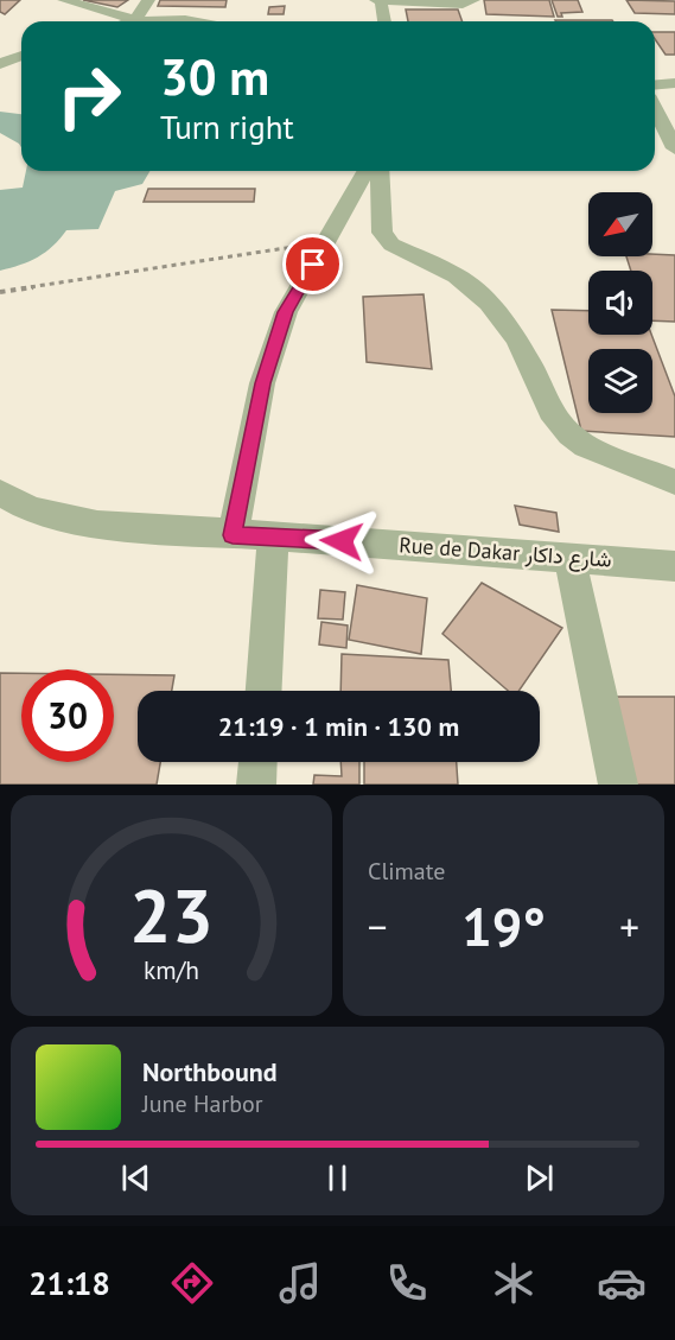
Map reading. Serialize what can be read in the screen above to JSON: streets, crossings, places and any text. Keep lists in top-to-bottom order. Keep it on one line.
{"streets":{"street":["Rue de Dakar شارع داكار"]},"north":"bottom left","page":{"turn":["30 m","Turn right"],"limit":"30","trip":"21:19 · 1 min · 130 m","tile":"Climate","heat":["−","19°","+"],"song":["Northbound","June Harbor"],"tabs":"21:18","gauge":["23","km/h"]}}
